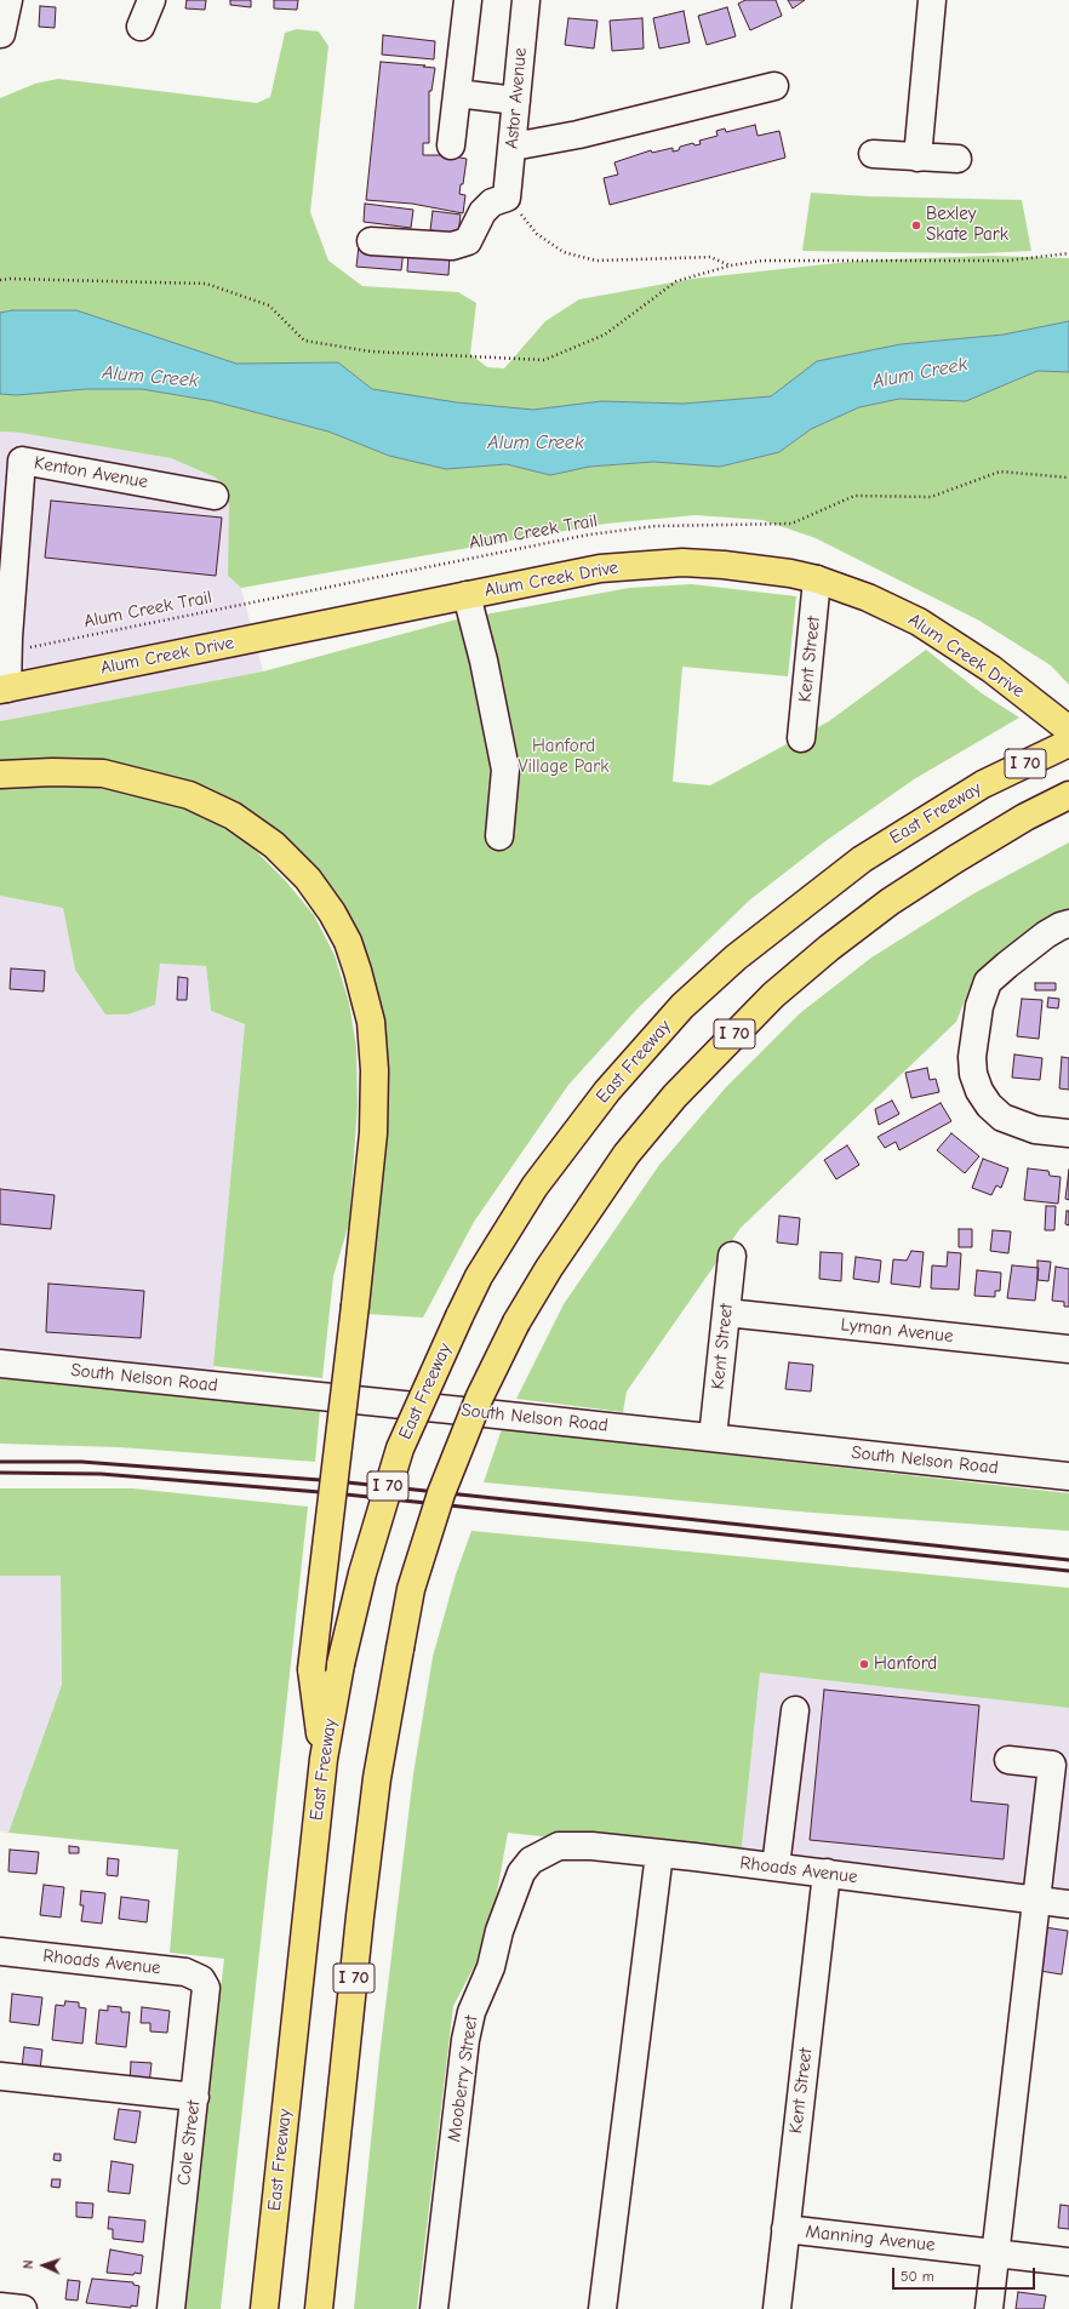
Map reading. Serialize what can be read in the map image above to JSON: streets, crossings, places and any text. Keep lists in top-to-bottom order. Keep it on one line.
{"streets":{"main road":["Alum Creek Drive","I 70","East Freeway"],"street":["Astor Avenue","Kenton Avenue","Kent Street","Lyman Avenue","South Nelson Road","Rhoads Avenue","Mooberry Street","Cole Street","Manning Avenue"],"path":["Alum Creek Trail"]},"crossings":[["Kenton Avenue","Alum Creek Trail"],["Kenton Avenue","Alum Creek Drive"],["Alum Creek Drive","Kent Street"],["Kent Street","Lyman Avenue"],["Kent Street","South Nelson Road"],["Kent Street","Rhoads Avenue"],["Kent Street","Manning Avenue"],["Rhoads Avenue","Mooberry Street"],["Rhoads Avenue","Cole Street"]],"water":["Alum Creek"],"parks":["Hanford Village Park"],"places":["Bexley Skate Park","Hanford"],"scale_bar":"50 m","north":"left"}
